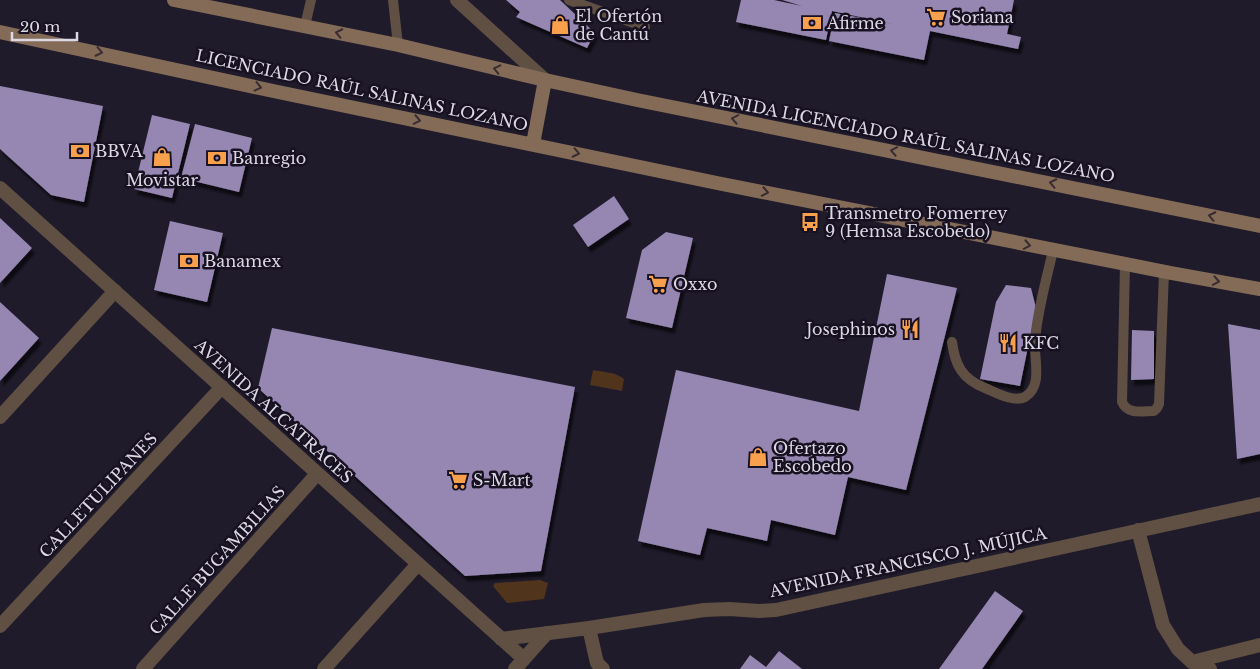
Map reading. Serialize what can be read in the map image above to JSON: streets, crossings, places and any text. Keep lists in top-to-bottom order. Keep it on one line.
{"streets":{"main road":["LICENCIADO RAÚL SALINAS LOZANO","AVENIDA LICENCIADO RAÚL SALINAS LOZANO"],"street":["AVENIDA ALCATRACES","CALLETULIPANES","CALLE BUGAMBILIAS","AVENIDA FRANCISCO J. MÚJICA"]},"crossings":[["AVENIDA ALCATRACES","CALLETULIPANES"],["AVENIDA ALCATRACES","CALLE BUGAMBILIAS"],["AVENIDA ALCATRACES","AVENIDA FRANCISCO J. MÚJICA"]],"one_way":["AVENIDA LICENCIADO RAÚL SALINAS LOZANO"],"places":{"supermarket":["Soriana","Oxxo","S-Mart"],"bank":["Afirme","BBVA","Banregio","Banamex"],"shop":["El Ofertón de Cantú","Movistar","Ofertazo Escobedo"],"bus stop":["Transmetro Fomerrey 9 (Hemsa Escobedo)"],"restaurant":["Josephinos","KFC"]},"scale_bar":"20 m"}
